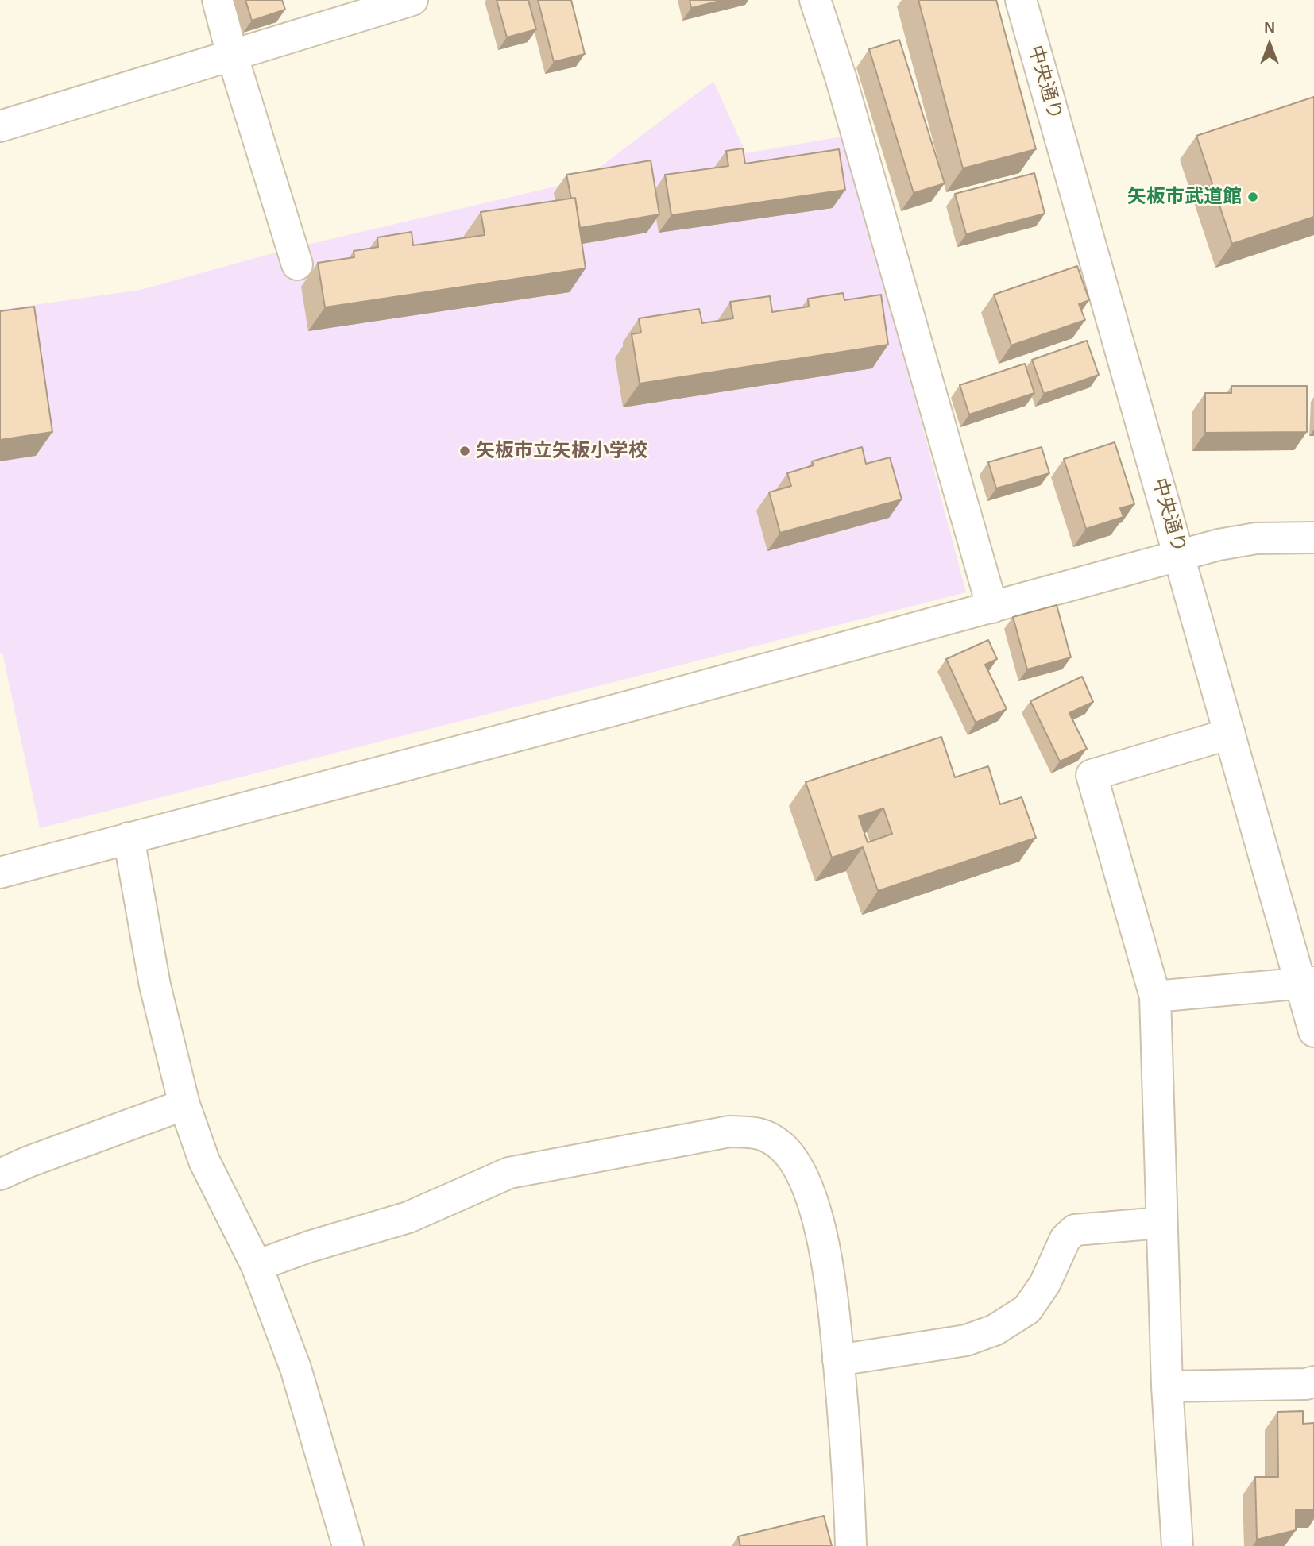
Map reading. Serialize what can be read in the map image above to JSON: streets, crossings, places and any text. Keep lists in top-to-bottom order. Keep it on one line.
{"streets":{"street":["中央通り"]},"places":["矢板市武道館","矢板市立矢板小学校"],"north":"top"}
